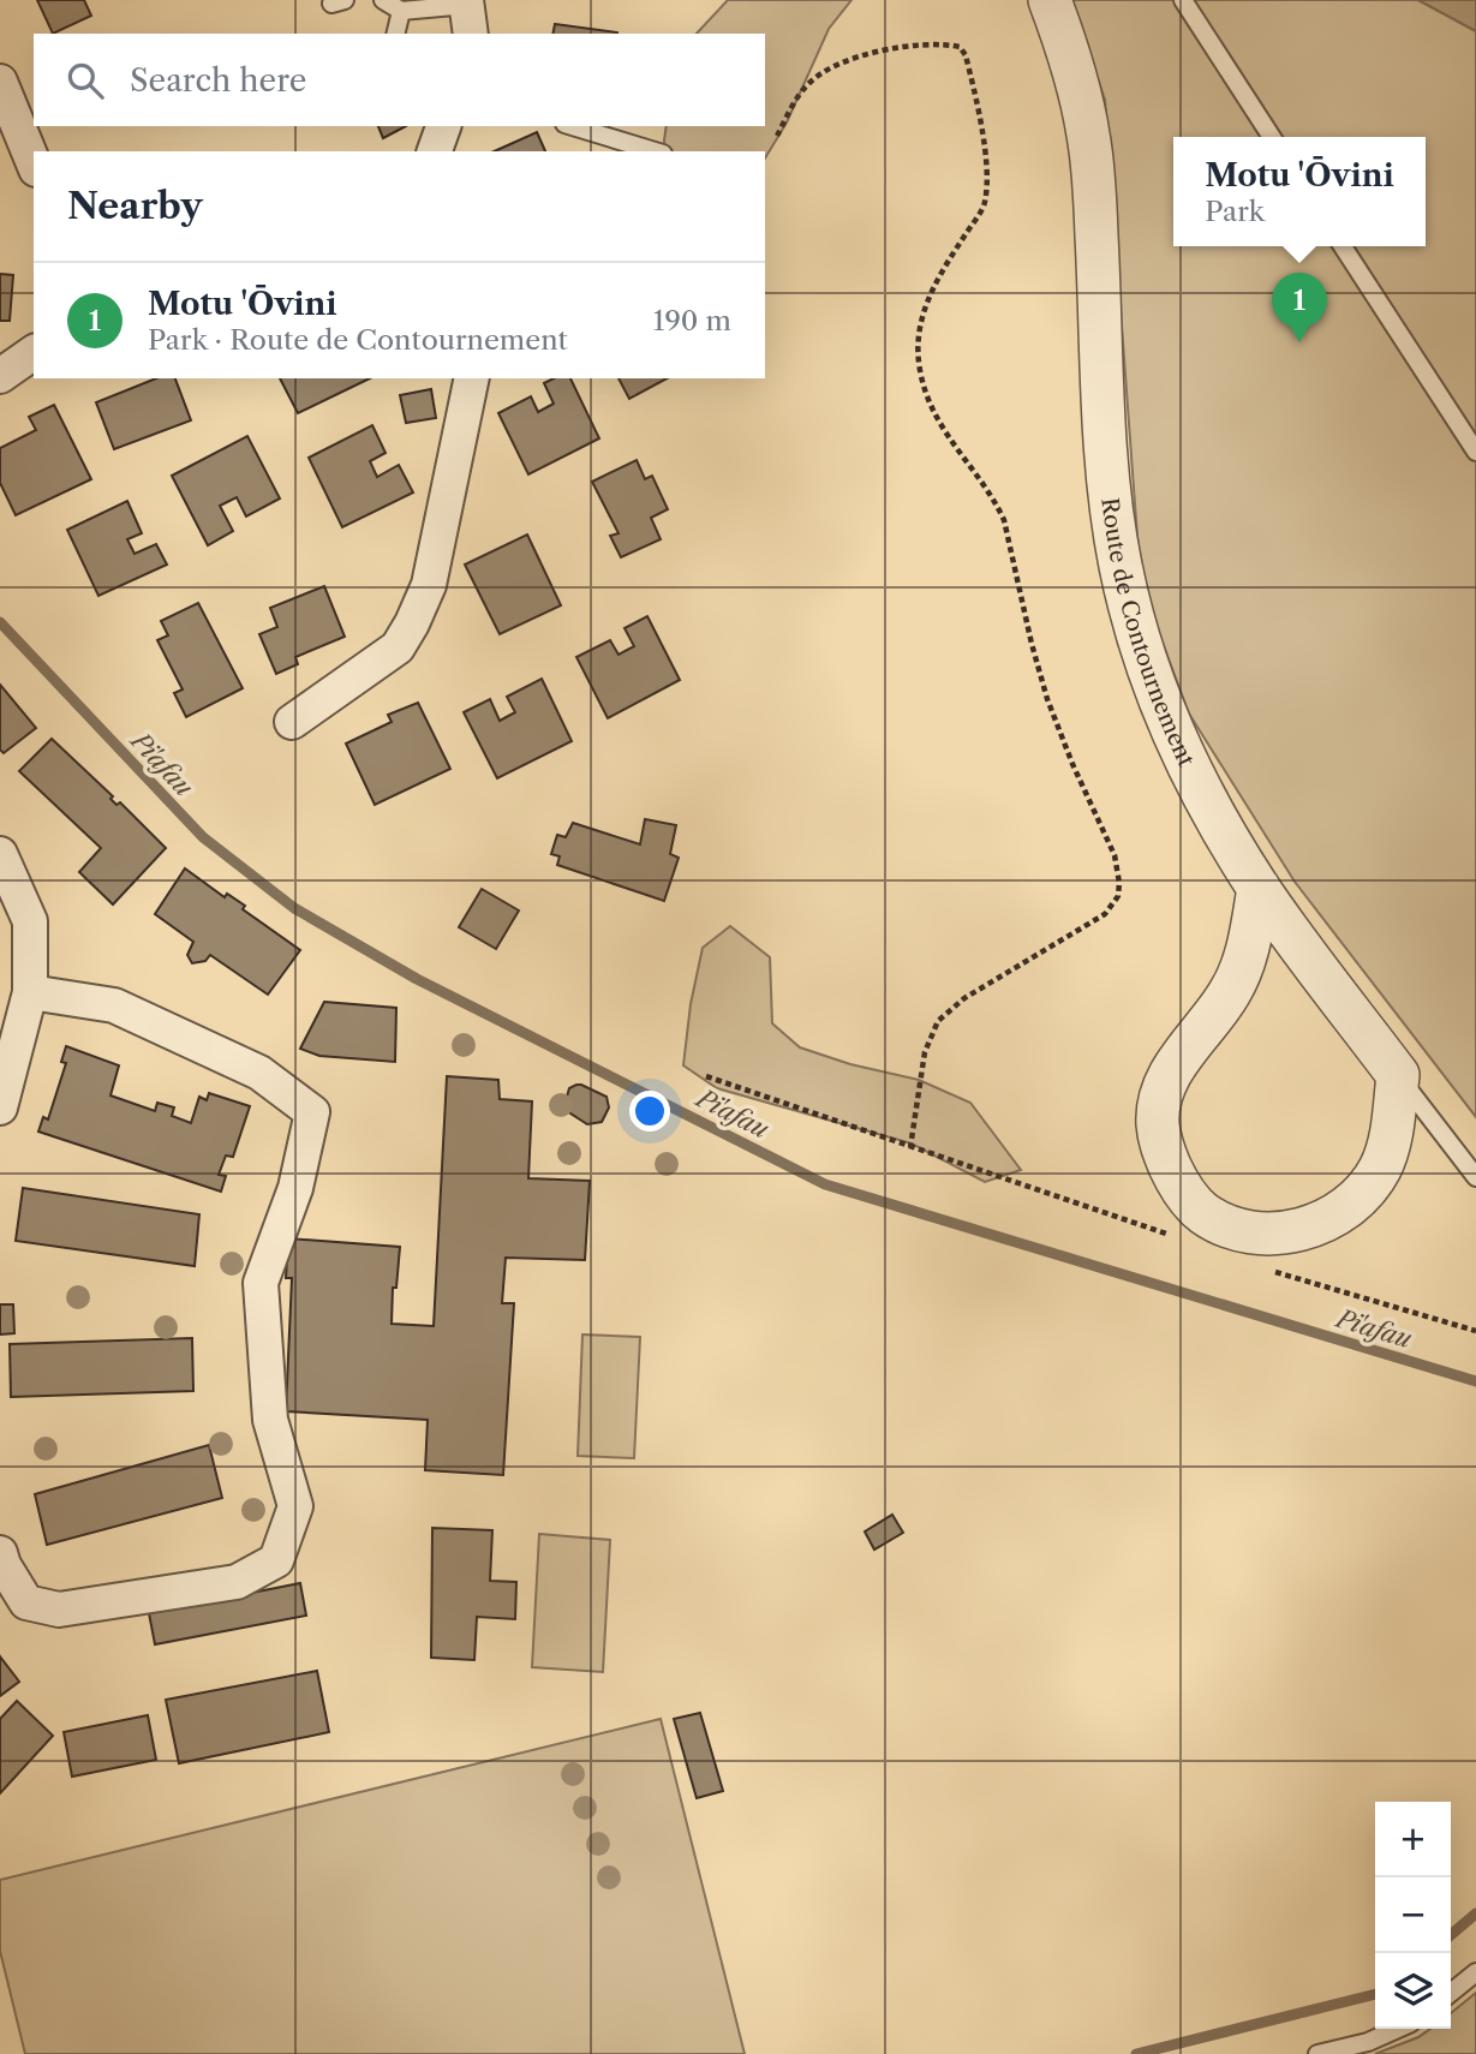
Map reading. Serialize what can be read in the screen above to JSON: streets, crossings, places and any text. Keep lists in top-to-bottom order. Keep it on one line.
{"streets":{"street":["Route de Contournement"]},"water":["Pi'afau"],"page":{"search":"Search here","popup":["Motu 'Ōvini","Park"],"heading":"Nearby","list":[{"mark":"1","name":"Motu 'Ōvini","note":"Park · Route de Contournement","value":"190 m"}],"pins":"1","map_buttons":["+","−"]}}
